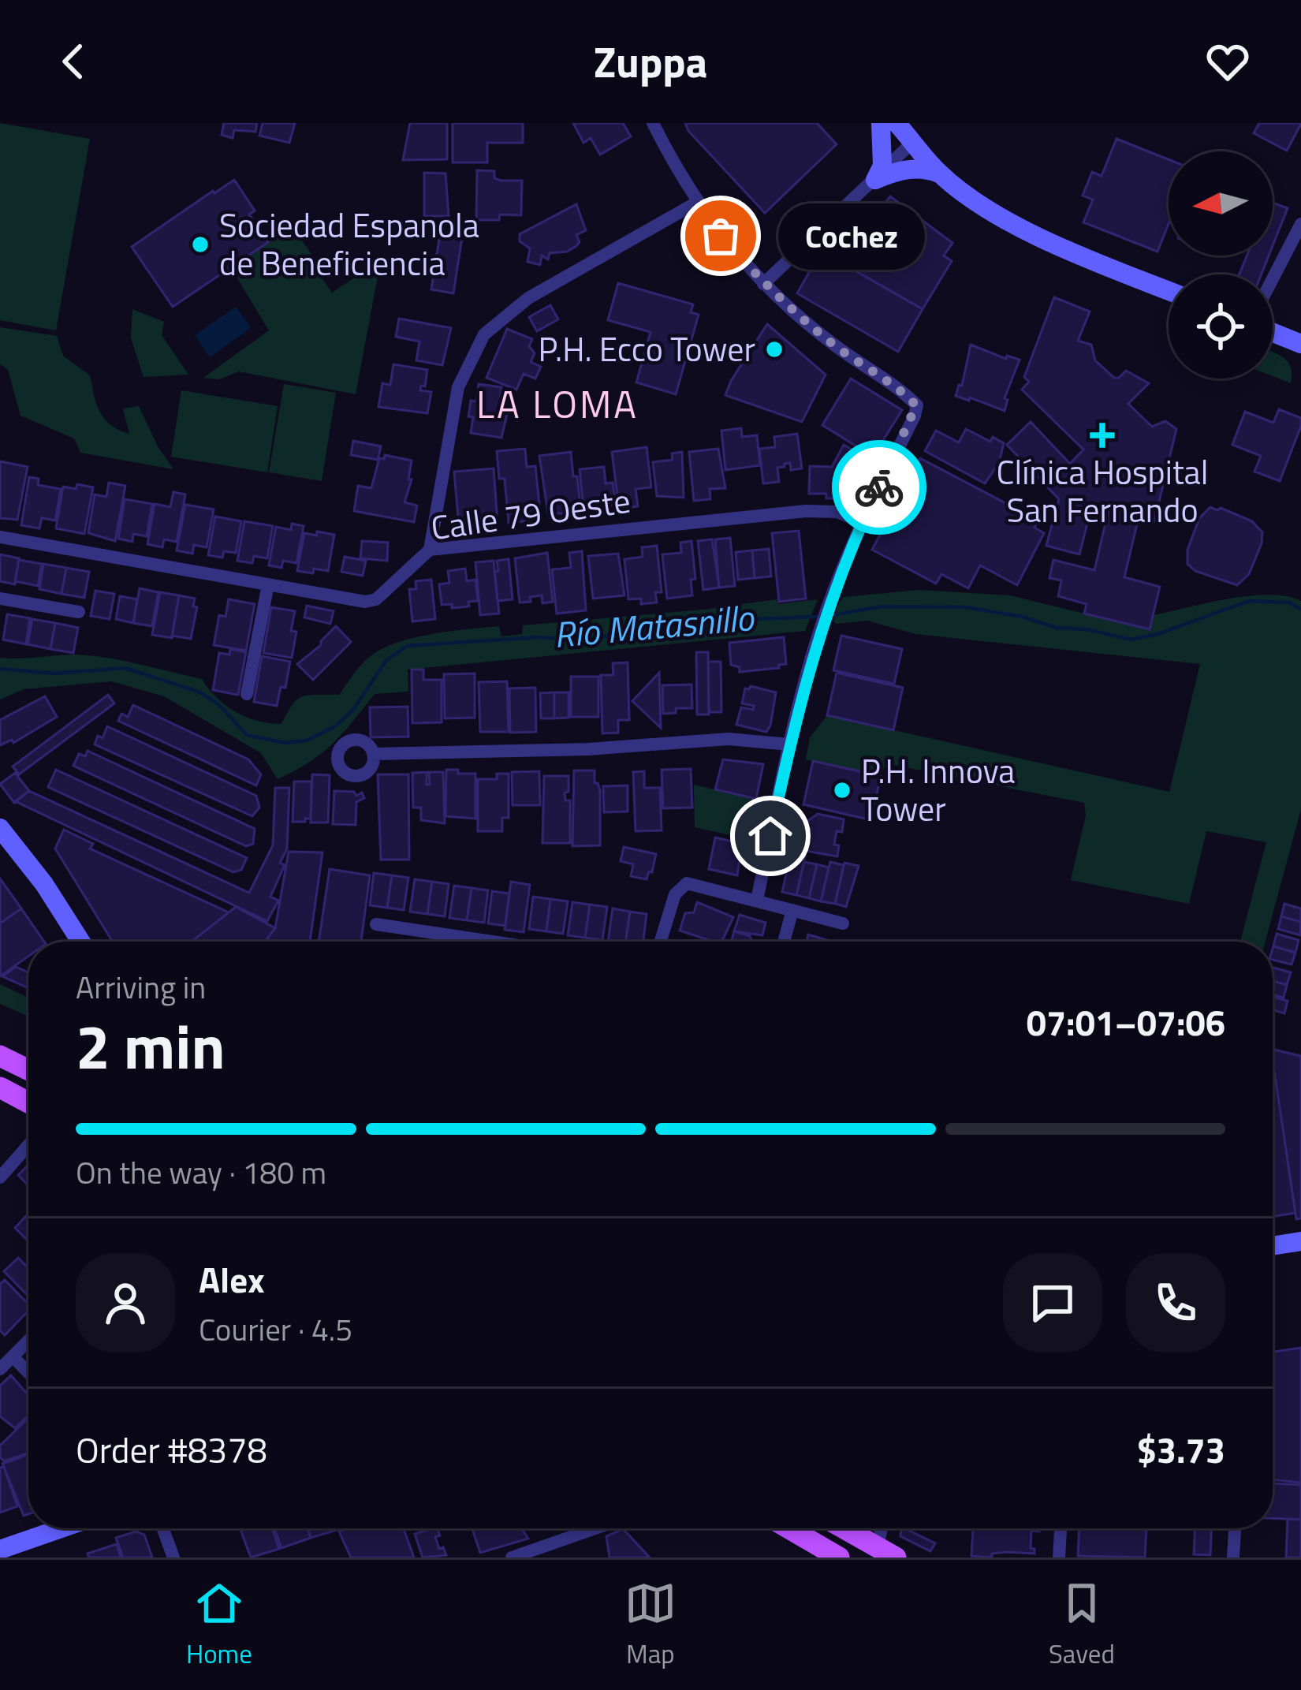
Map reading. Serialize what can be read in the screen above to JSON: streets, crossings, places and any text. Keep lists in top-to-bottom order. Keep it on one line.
{"streets":{"street":["Calle 79 Oeste"]},"districts":["LA LOMA"],"water":["Río Matasnillo"],"places":{"other":["Cochez","Sociedad Espanola de Beneficiencia","P.H. Ecco Tower","P.H. Innova Tower"],"health":["Clínica Hospital San Fernando"]},"north":"left","page":{"header":"Zuppa","bubble":"Cochez","heading":["2 min","Arriving in","07:01–07:06"],"panel":["Alex","Courier · 4.5","Order #8378","$3.73"],"bar":"On the way · 180 m","tabs":["Home","Map","Saved"]}}
